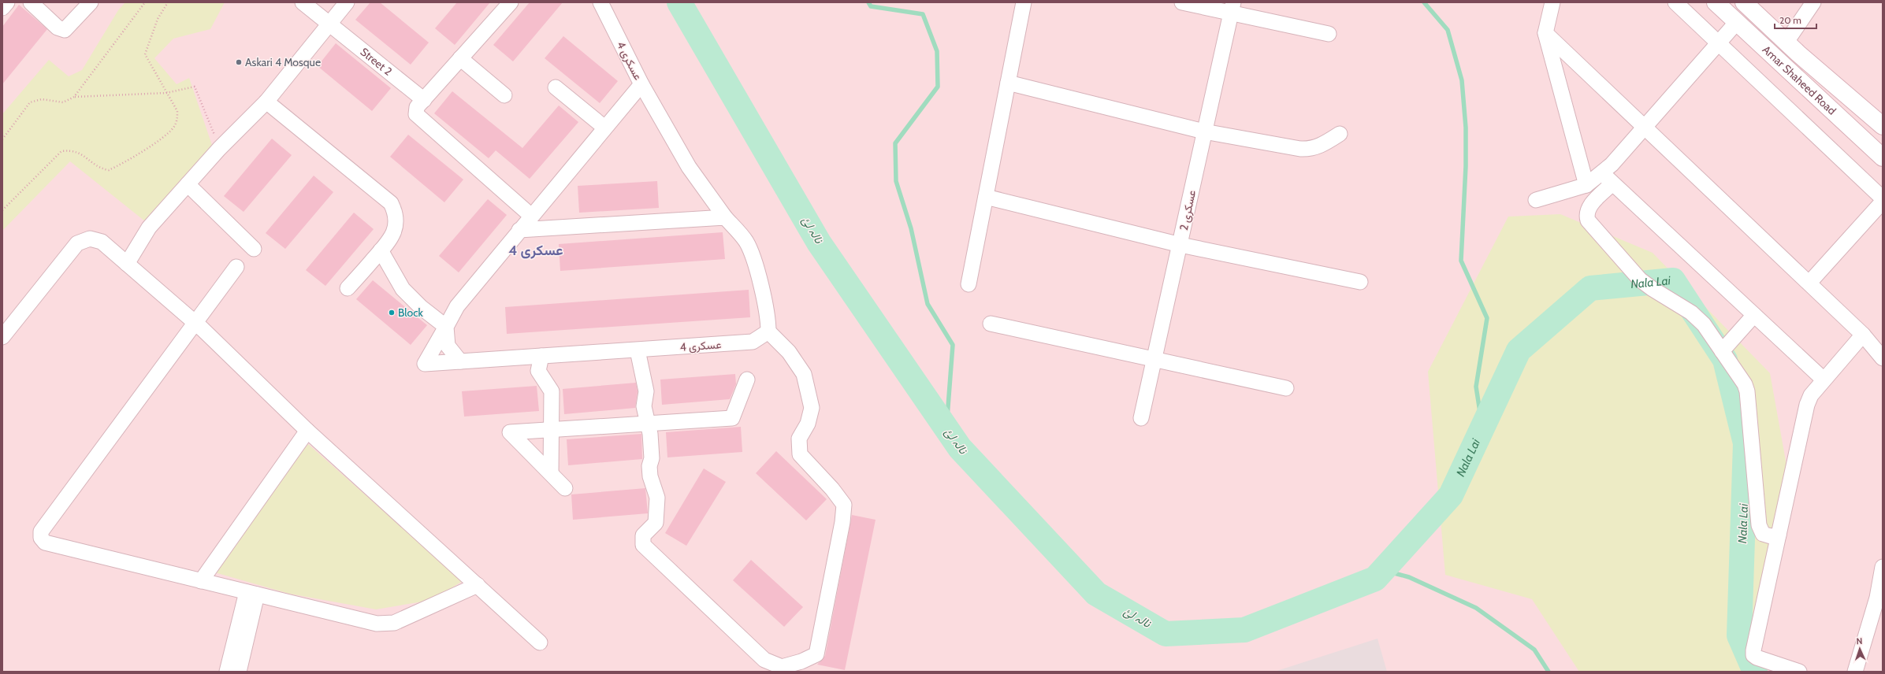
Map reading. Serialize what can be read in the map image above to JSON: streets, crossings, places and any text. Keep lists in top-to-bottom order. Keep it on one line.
{"streets":{"main road":["Amar Shaheed Road"],"street":["عسکری 4","Street 2","عسکری 2"]},"districts":["عسکری 4"],"water":["نالہ لئ","Nala Lai"],"places":["Askari 4 Mosque","Block"],"scale_bar":"20 m","north":"top"}
